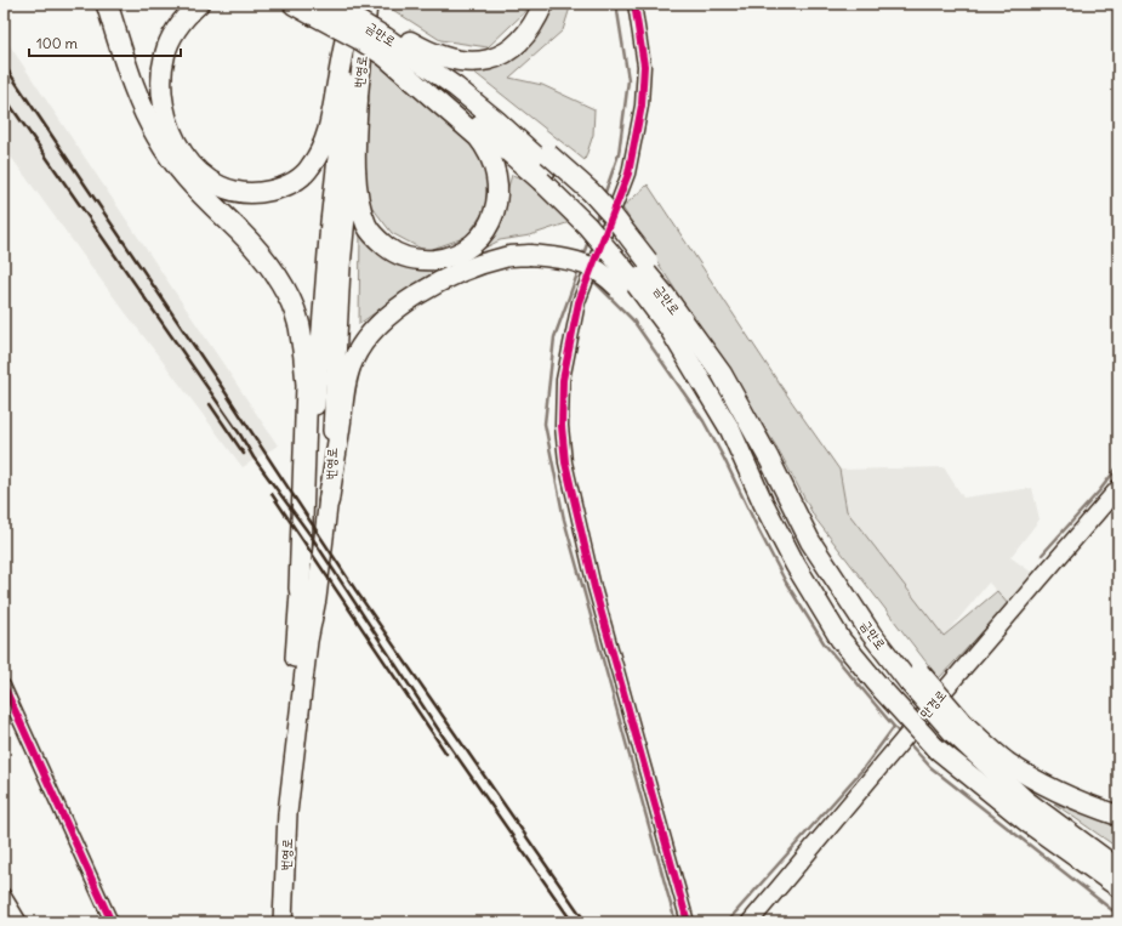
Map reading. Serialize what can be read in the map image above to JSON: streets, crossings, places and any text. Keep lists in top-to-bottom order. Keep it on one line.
{"streets":{"highway":["금만로"],"main road":["번영로","만경로"]},"scale_bar":"100 m"}
